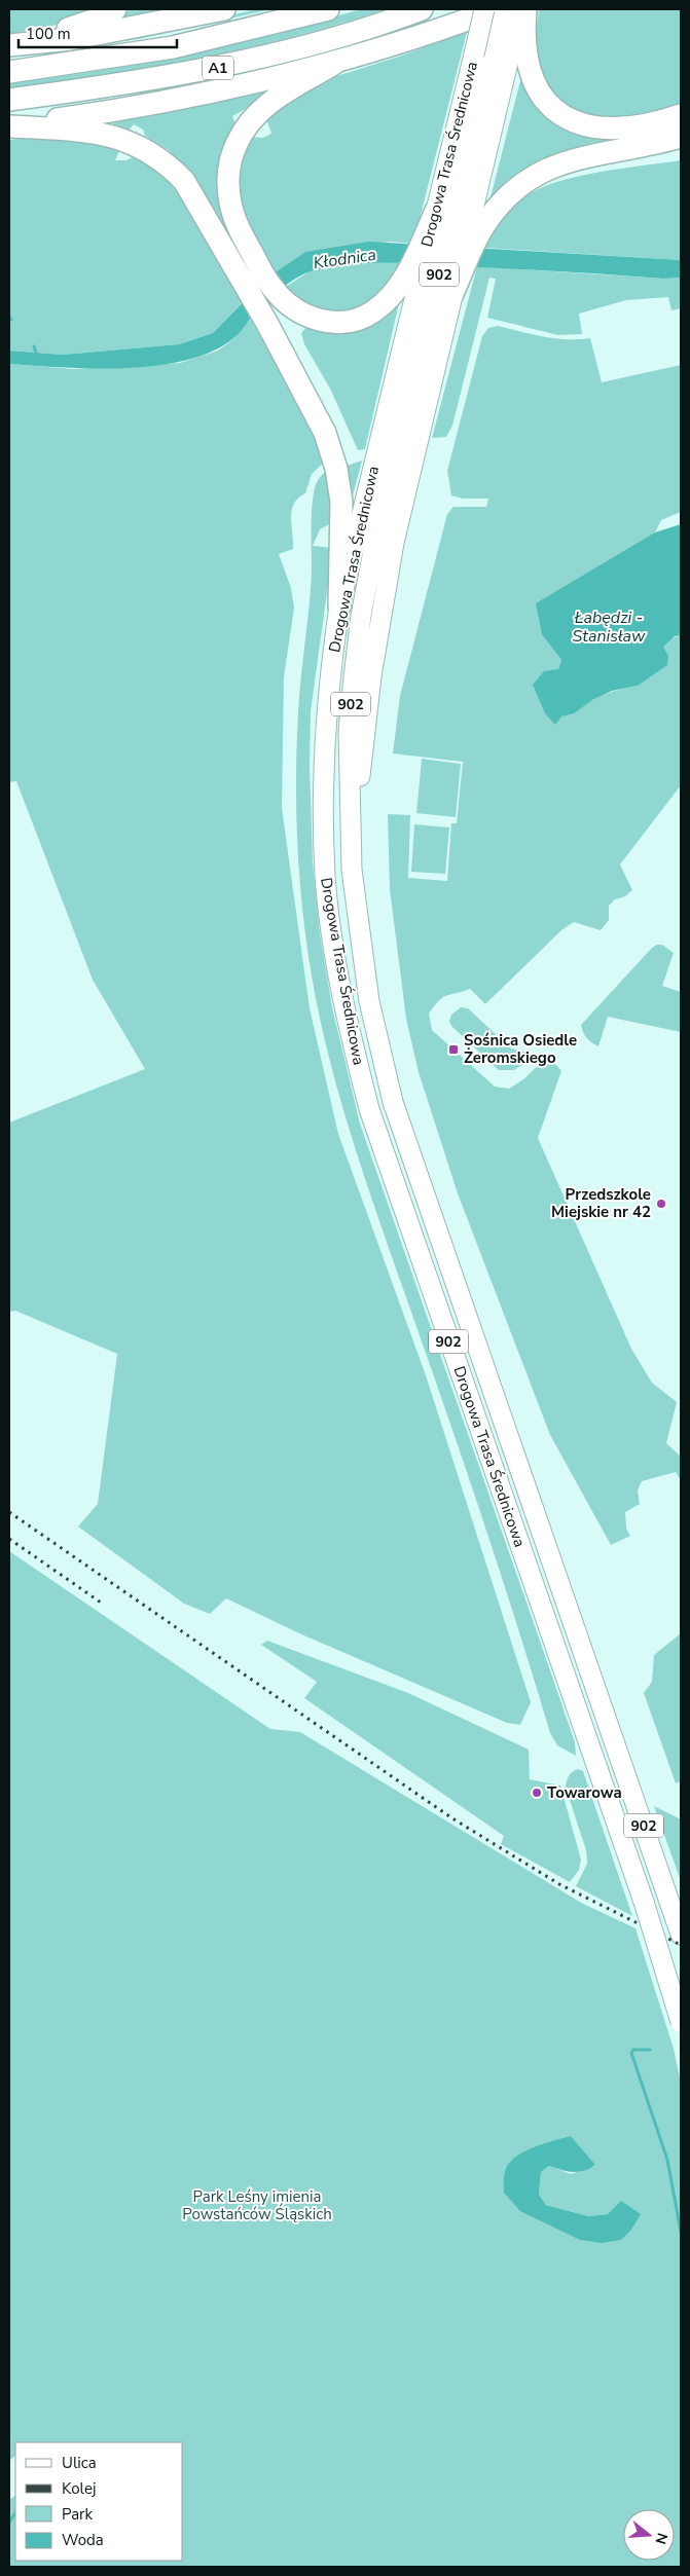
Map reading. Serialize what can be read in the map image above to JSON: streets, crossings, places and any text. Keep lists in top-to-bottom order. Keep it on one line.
{"streets":{"highway":["A1"],"main road":["Drogowa Trasa Średnicowa","902"]},"water":["Kłodnica","Łabędzi - Stanisław"],"parks":["Park Leśny imienia Powstańców Śląskich"],"places":{"transit":["Sośnica Osiedle Żeromskiego"],"other":["Przedszkole Miejskie nr 42","Towarowa"]},"legend":["Ulica","Kolej","Park","Woda"],"scale_bar":"100 m","north":"right"}
